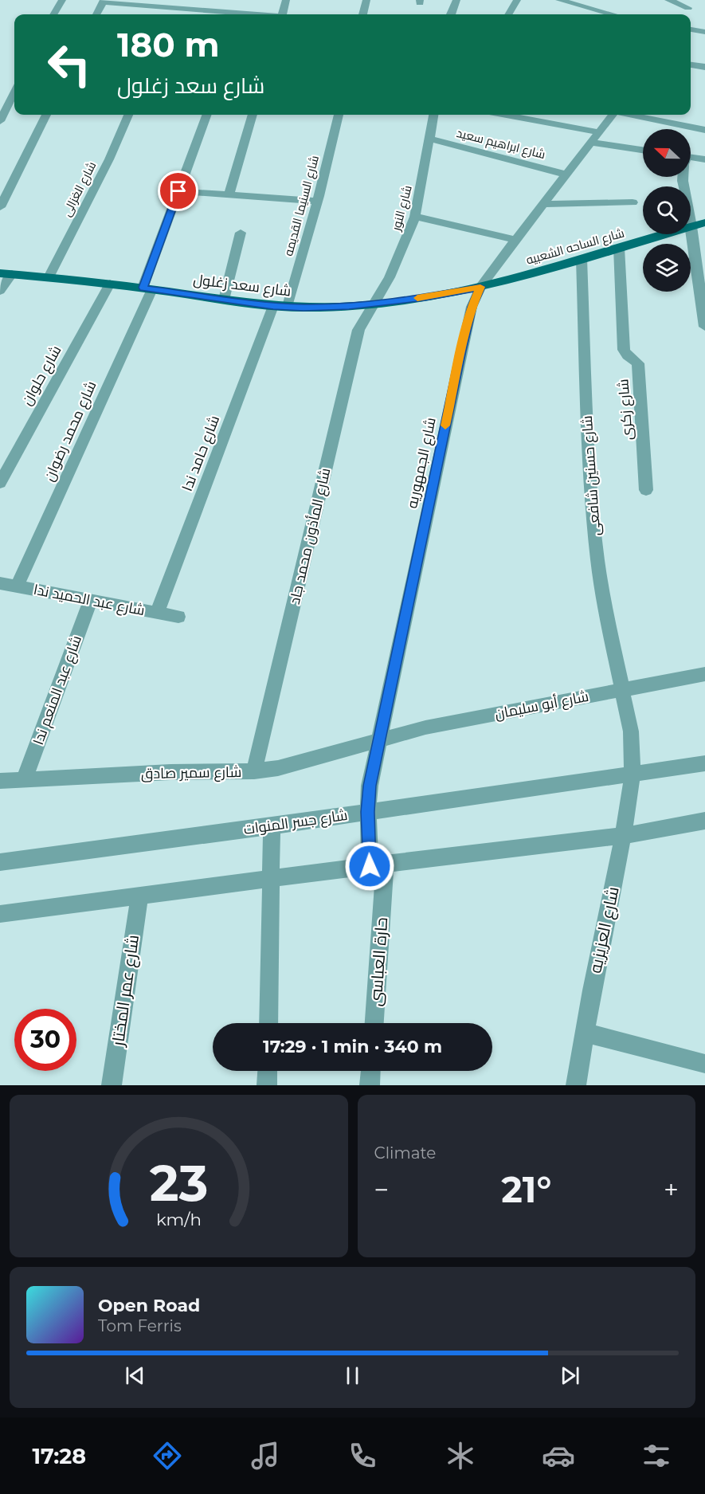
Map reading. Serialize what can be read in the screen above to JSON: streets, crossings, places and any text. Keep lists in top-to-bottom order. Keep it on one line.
{"streets":{"main road":["شارع الساحه الشعبيه","شارع سعد زغلول"],"street":["شارع ابراهيم سعيد","شارع الغزالى","شارع السنيما القديمه","شارع النور","شارع حلوان","شارع زكرى","شارع محمد رضوان","شارع حامد ندا","شارع الجمهوريه","شارع حسنين شافعى","شارع المأذون محمد جاد","شارع عبد الحميد ندا","شارع عبد المنعم ندا","شارع أبو سليمان","شارع سمير صادق","شارع جسر المنوات","شارع العزيزيه","حارة العباسى","شارع عمر المختار"]},"crossings":[["شارع ابراهيم سعيد","شارع النور"],["شارع ابراهيم سعيد","شارع الجمهوريه"],["شارع الغزالى","شارع سعد زغلول"],["شارع السنيما القديمه","شارع سعد زغلول"],["شارع النور","شارع سعد زغلول"],["شارع النور","شارع المأذون محمد جاد"],["شارع الساحه الشعبيه","شارع سعد زغلول"],["شارع الساحه الشعبيه","شارع زكرى"],["شارع الساحه الشعبيه","شارع الجمهوريه"],["شارع الساحه الشعبيه","شارع حسنين شافعى"],["شارع سعد زغلول","شارع حلوان"],["شارع سعد زغلول","شارع محمد رضوان"],["شارع سعد زغلول","شارع حامد ندا"],["شارع سعد زغلول","شارع الجمهوريه"],["شارع سعد زغلول","شارع المأذون محمد جاد"],["شارع محمد رضوان","شارع عبد الحميد ندا"],["شارع حامد ندا","شارع عبد الحميد ندا"],["شارع الجمهوريه","شارع أبو سليمان"],["شارع الجمهوريه","شارع سمير صادق"],["شارع الجمهوريه","شارع جسر المنوات"],["شارع الجمهوريه","حارة العباسى"],["شارع حسنين شافعى","شارع أبو سليمان"],["شارع حسنين شافعى","شارع جسر المنوات"],["شارع حسنين شافعى","شارع العزيزيه"],["شارع المأذون محمد جاد","شارع سمير صادق"],["شارع عبد الحميد ندا","شارع عبد المنعم ندا"],["شارع عبد المنعم ندا","شارع سمير صادق"],["شارع أبو سليمان","شارع سمير صادق"],["شارع جسر المنوات","شارع العزيزيه"]],"north":"left","page":{"turn":["180 m","شارع سعد زغلول"],"limit":"30","trip":"17:29 · 1 min · 340 m","tile":"Climate","heat":["−","21°","+"],"song":["Open Road","Tom Ferris"],"tabs":"17:28","gauge":["23","km/h"]}}
